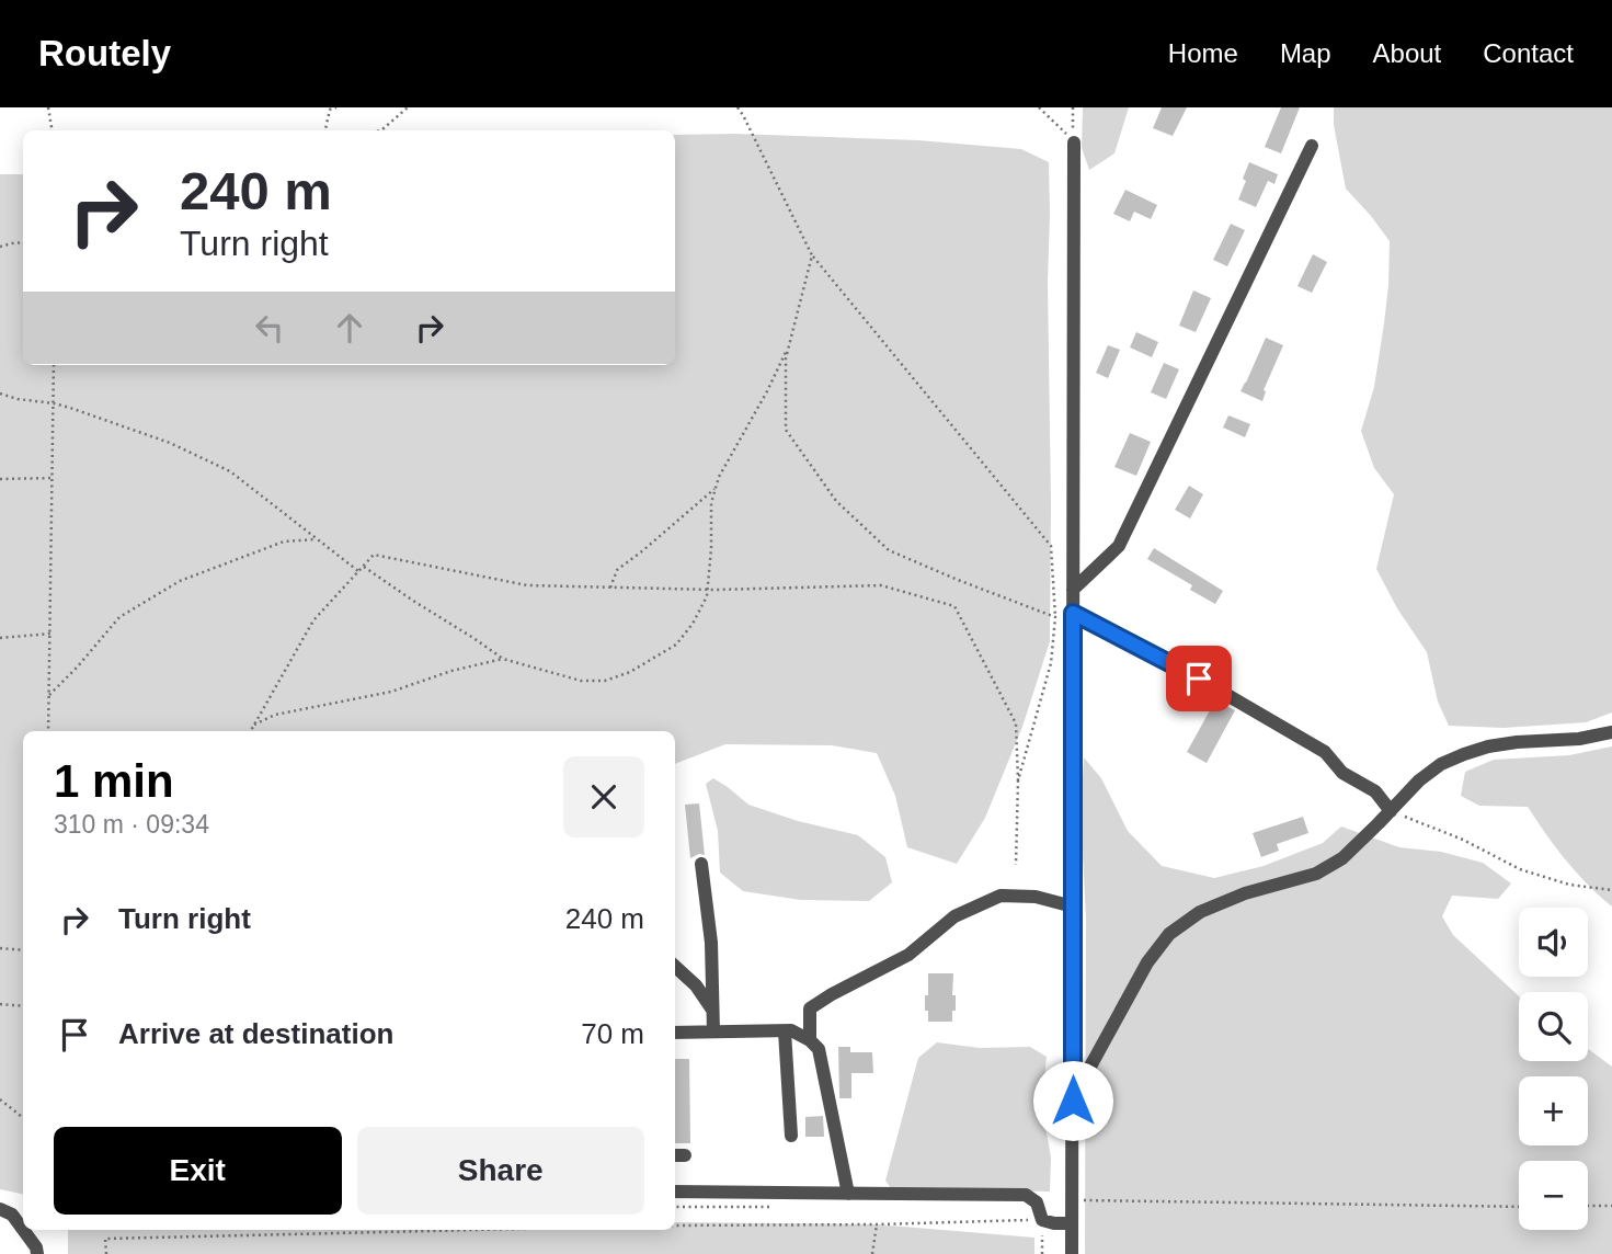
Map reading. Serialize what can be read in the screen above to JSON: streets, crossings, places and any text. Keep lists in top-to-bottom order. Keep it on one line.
{"page":{"header":"Routely","nav":["Home","Map","About","Contact"],"turn":["240 m","Turn right"],"heading":["1 min","310 m · 09:34"],"list":[{"name":"Turn right","value":"240 m"},{"name":"Arrive at destination","value":"70 m"}],"map_buttons":["+","−"],"buttons":["Exit","Share"]}}
